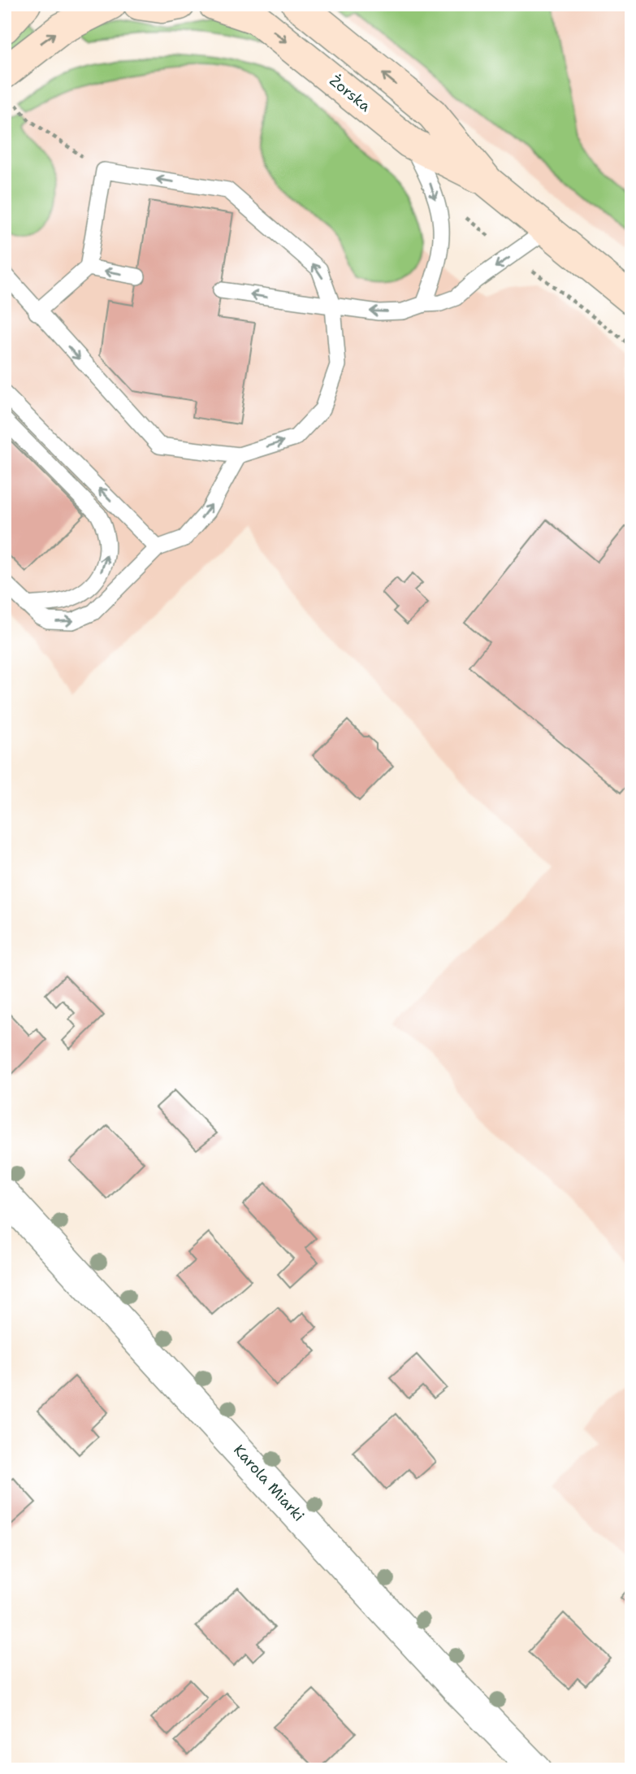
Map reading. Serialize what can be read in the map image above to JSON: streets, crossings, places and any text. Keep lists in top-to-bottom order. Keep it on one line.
{"streets":{"main road":["Żorska"],"street":["Karola Miarki"]}}
